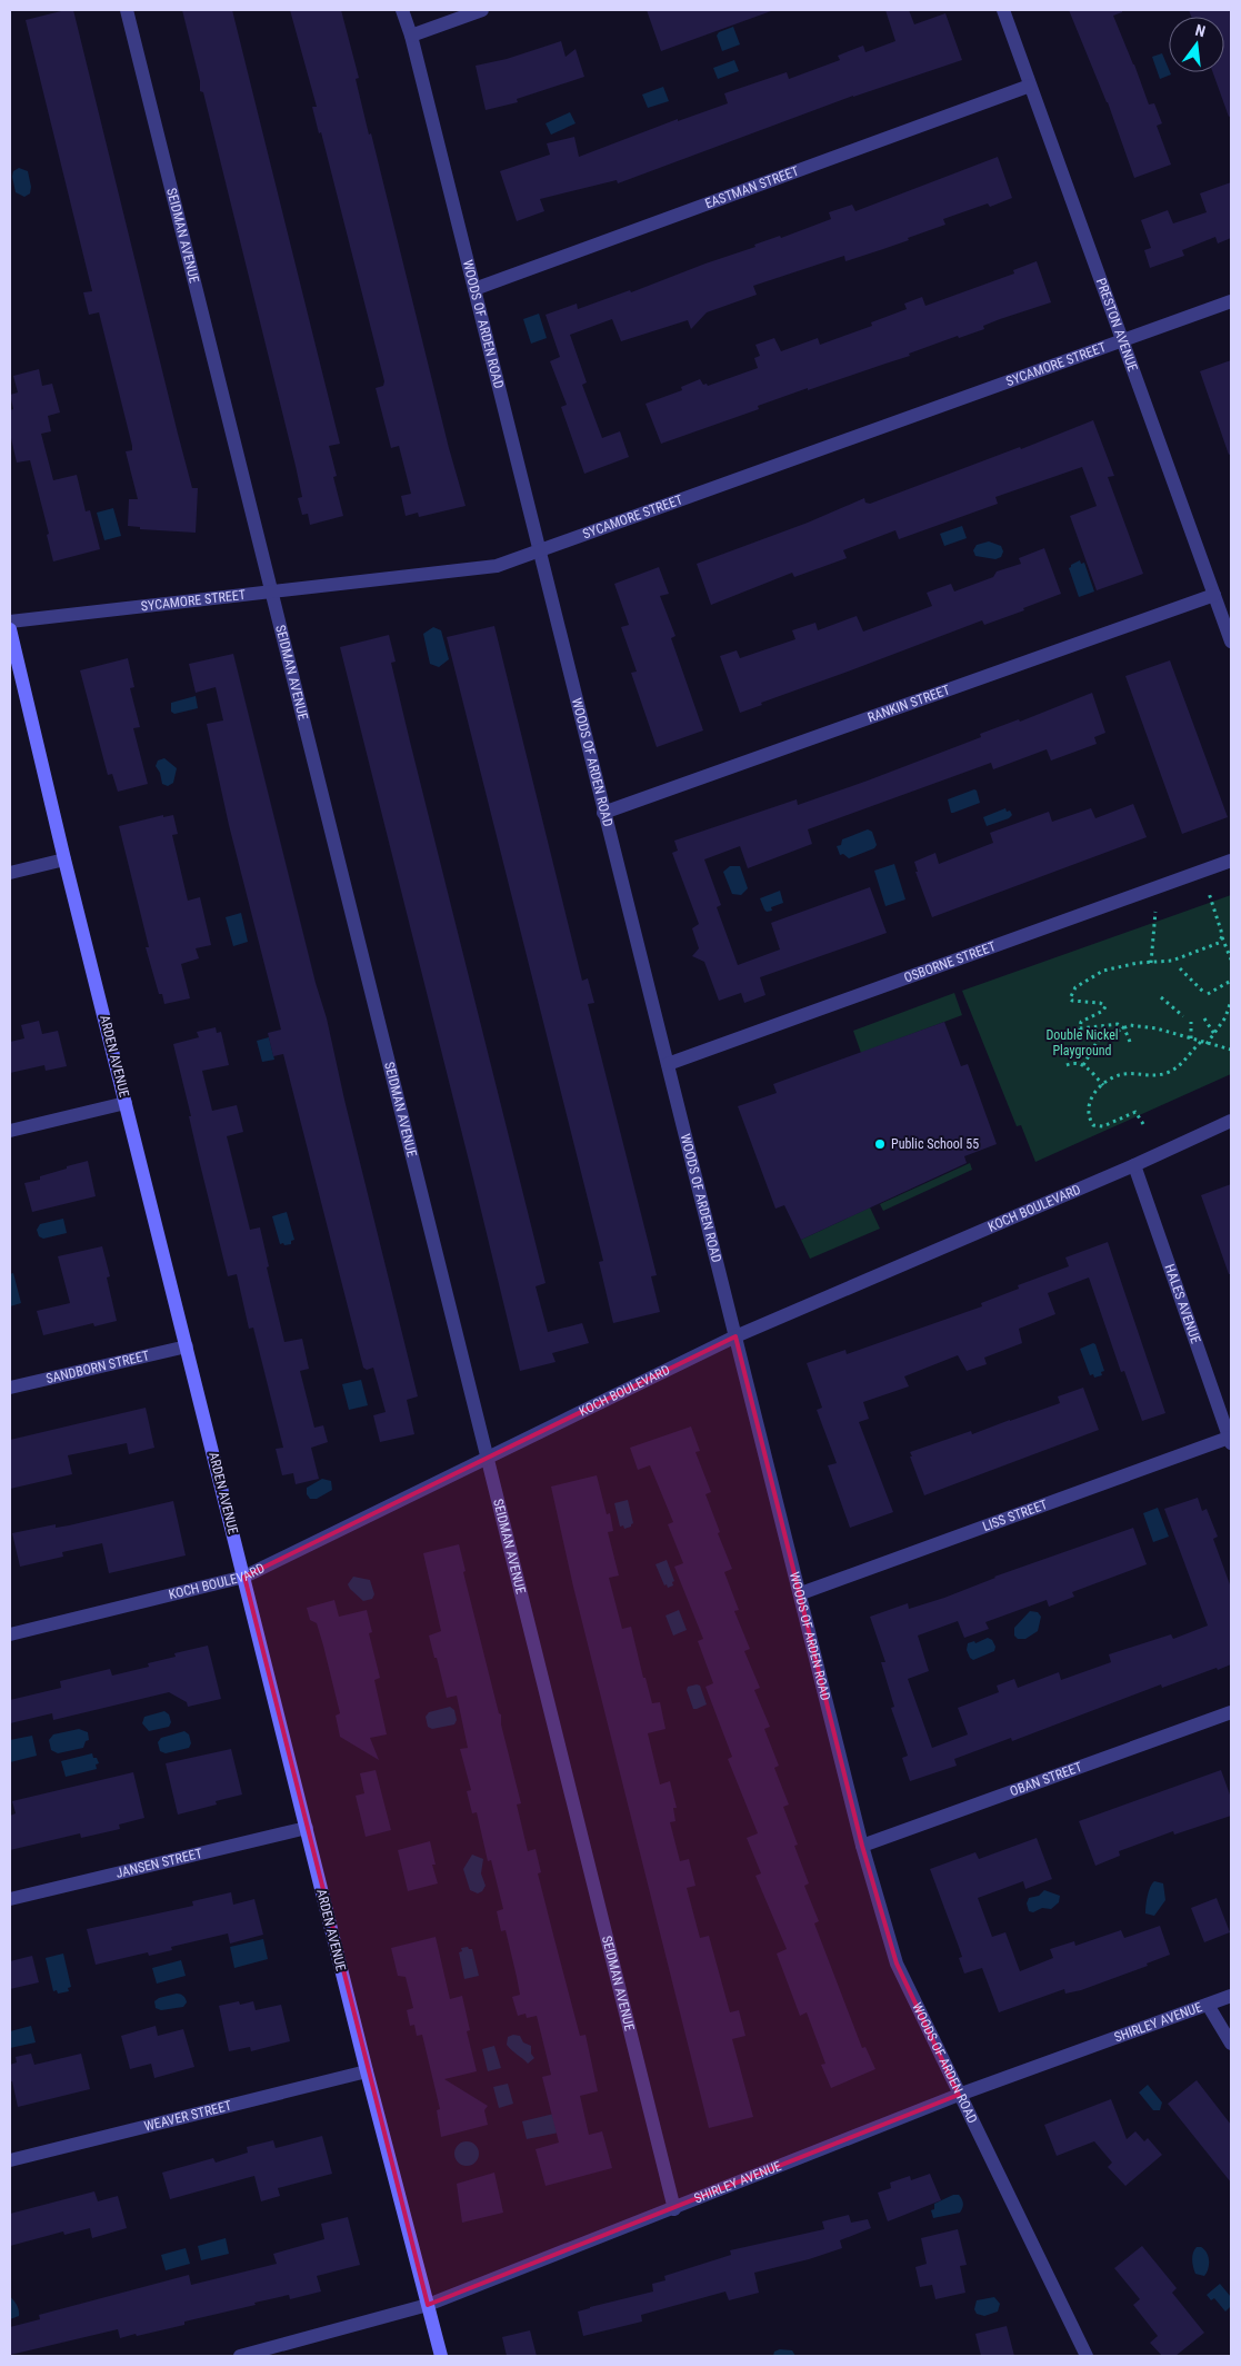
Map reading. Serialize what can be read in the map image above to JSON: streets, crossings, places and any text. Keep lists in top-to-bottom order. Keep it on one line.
{"streets":{"street":["EASTMAN STREET","SEIDMAN AVENUE","WOODS OF ARDEN ROAD","PRESTON AVENUE","SYCAMORE STREET","RANKIN STREET","OSBORNE STREET","ARDEN AVENUE","KOCH BOULEVARD","HALES AVENUE","SANDBORN STREET","LISS STREET","OBAN STREET","JANSEN STREET","SHIRLEY AVENUE","WEAVER STREET"]},"crossings":[["EASTMAN STREET","WOODS OF ARDEN ROAD"],["EASTMAN STREET","PRESTON AVENUE"],["SEIDMAN AVENUE","SYCAMORE STREET"],["SEIDMAN AVENUE","KOCH BOULEVARD"],["SEIDMAN AVENUE","SHIRLEY AVENUE"],["WOODS OF ARDEN ROAD","SYCAMORE STREET"],["WOODS OF ARDEN ROAD","RANKIN STREET"],["WOODS OF ARDEN ROAD","OSBORNE STREET"],["WOODS OF ARDEN ROAD","KOCH BOULEVARD"],["WOODS OF ARDEN ROAD","LISS STREET"],["WOODS OF ARDEN ROAD","OBAN STREET"],["WOODS OF ARDEN ROAD","SHIRLEY AVENUE"],["PRESTON AVENUE","SYCAMORE STREET"],["PRESTON AVENUE","RANKIN STREET"],["ARDEN AVENUE","KOCH BOULEVARD"],["ARDEN AVENUE","SANDBORN STREET"],["ARDEN AVENUE","JANSEN STREET"],["ARDEN AVENUE","SHIRLEY AVENUE"],["ARDEN AVENUE","WEAVER STREET"],["KOCH BOULEVARD","HALES AVENUE"],["HALES AVENUE","LISS STREET"]],"parks":["Double Nickel Playground"],"places":["Public School 55"],"north":"top"}
